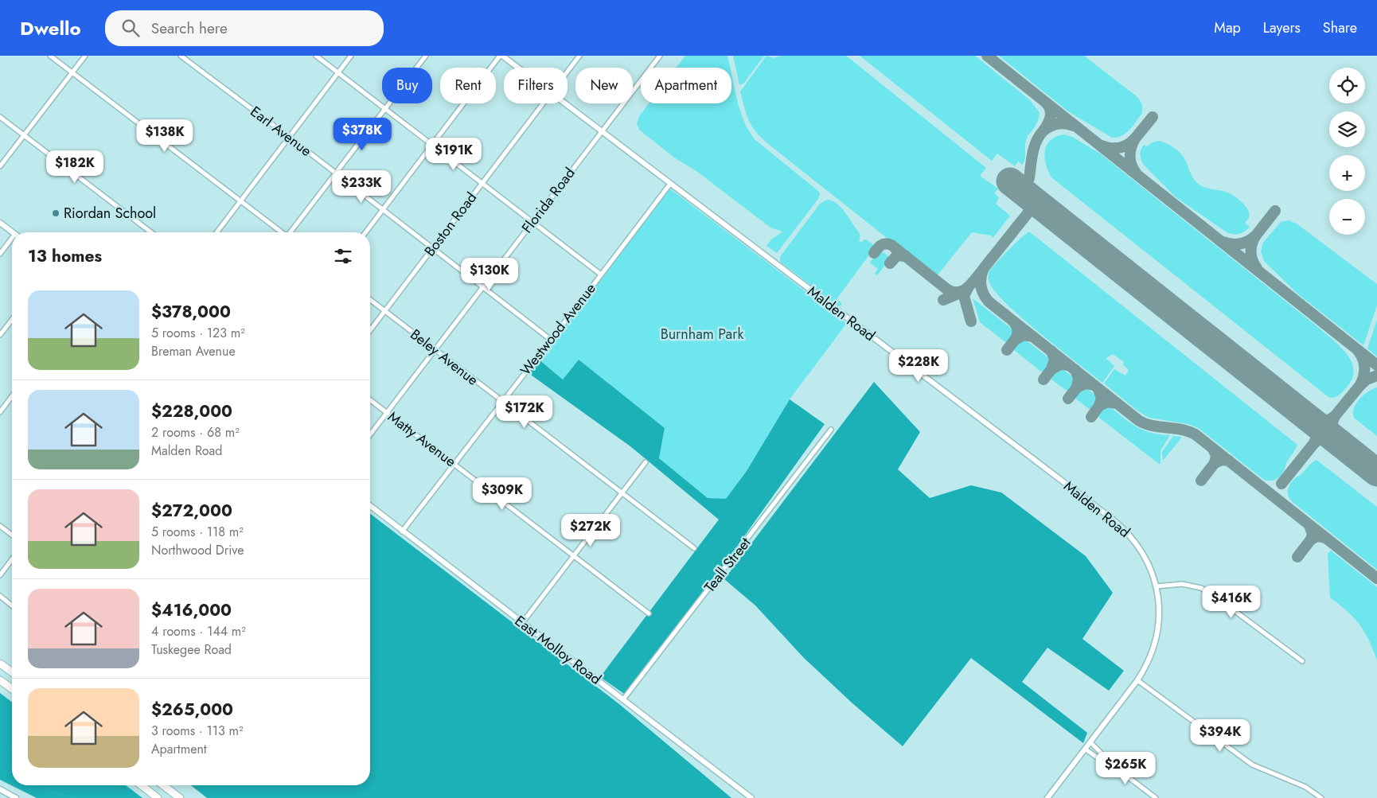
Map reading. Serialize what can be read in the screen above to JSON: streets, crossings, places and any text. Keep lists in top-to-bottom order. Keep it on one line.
{"streets":{"street":["Earl Avenue","Florida Road","Boston Road","Malden Road","Westwood Avenue","Beley Avenue","Matty Avenue","Teall Street","East Molloy Road"]},"crossings":[["Earl Avenue","Florida Road"],["Earl Avenue","Boston Road"],["Earl Avenue","Westwood Avenue"],["Florida Road","Malden Road"],["Florida Road","Beley Avenue"],["Florida Road","Matty Avenue"],["Boston Road","Beley Avenue"],["Malden Road","Westwood Avenue"],["Westwood Avenue","Beley Avenue"],["Westwood Avenue","Matty Avenue"],["Westwood Avenue","East Molloy Road"],["Teall Street","East Molloy Road"]],"parks":["Burnham Park"],"places":["Riordan School"],"page":{"header":"Dwello","search":"Search here","nav":["Map","Layers","Share"],"map_buttons":["+","−"],"chip":["Buy","Rent","Filters","New","Apartment"],"price":["$378K","$138K","$191K","$182K","$233K","$130K","$228K","$172K","$309K","$272K","$416K","$394K","$265K"],"heading":"13 homes","list":[{"name":"$378,000","note":"5 rooms · 123 m² · Breman Avenue"},{"name":"$228,000","note":"2 rooms · 68 m² · Malden Road"},{"name":"$272,000","note":"5 rooms · 118 m² · Northwood Drive"},{"name":"$416,000","note":"4 rooms · 144 m² · Tuskegee Road"},{"name":"$265,000","note":"3 rooms · 113 m² · Apartment"}]}}
